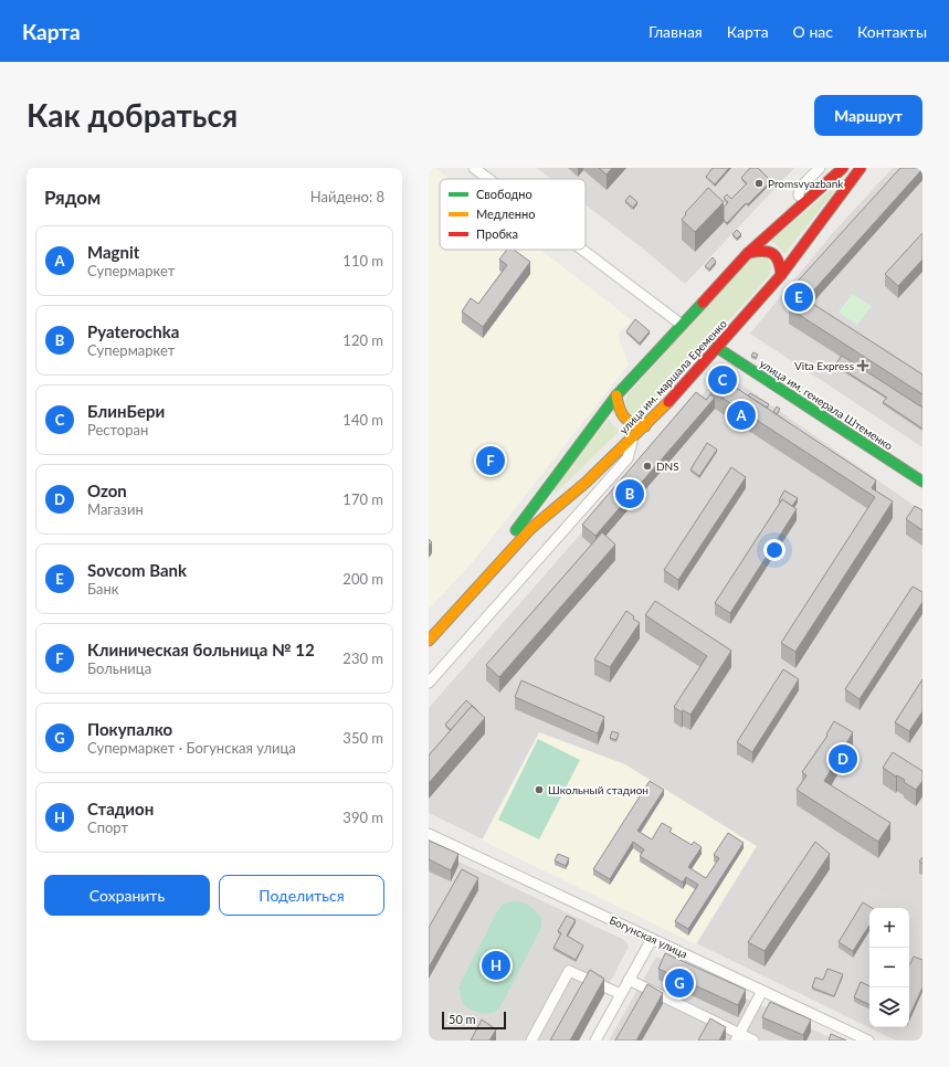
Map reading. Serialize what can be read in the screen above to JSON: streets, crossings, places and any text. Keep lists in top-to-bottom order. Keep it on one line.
{"streets":{"main road":["улица им. маршала Еременко","улица им. генерала Штеменко"],"street":["Богунская улица"]},"crossings":[["улица им. маршала Еременко","улица им. генерала Штеменко"]],"places":{"other":["Promsvyazbank","DNS","Школьный стадион"],"health":["Vita Express"]},"legend":["Свободно","Медленно","Пробка"],"scale_bar":"50 m","page":{"header":"Карта","nav":["Главная","Карта","О нас","Контакты"],"buttons":["Маршрут",["Сохранить","Поделиться"]],"title":"Как добраться","heading":["Рядом","Найдено: 8"],"list":[{"mark":"A","name":"Magnit","note":"Супермаркет","value":"110 m"},{"mark":"B","name":"Pyaterochka","note":"Супермаркет","value":"120 m"},{"mark":"C","name":"БлинБери","note":"Ресторан","value":"140 m"},{"mark":"D","name":"Ozon","note":"Магазин","value":"170 m"},{"mark":"E","name":"Sovcom Bank","note":"Банк","value":"200 m"},{"mark":"F","name":"Клиническая больница № 12","note":"Больница","value":"230 m"},{"mark":"G","name":"Покупалко","note":"Супермаркет · Богунская улица","value":"350 m"},{"mark":"H","name":"Стадион","note":"Спорт","value":"390 m"}],"pins":["E","C","A","F","B","D","H","G"],"map_buttons":["+","−"],"scale":"50 m"}}
